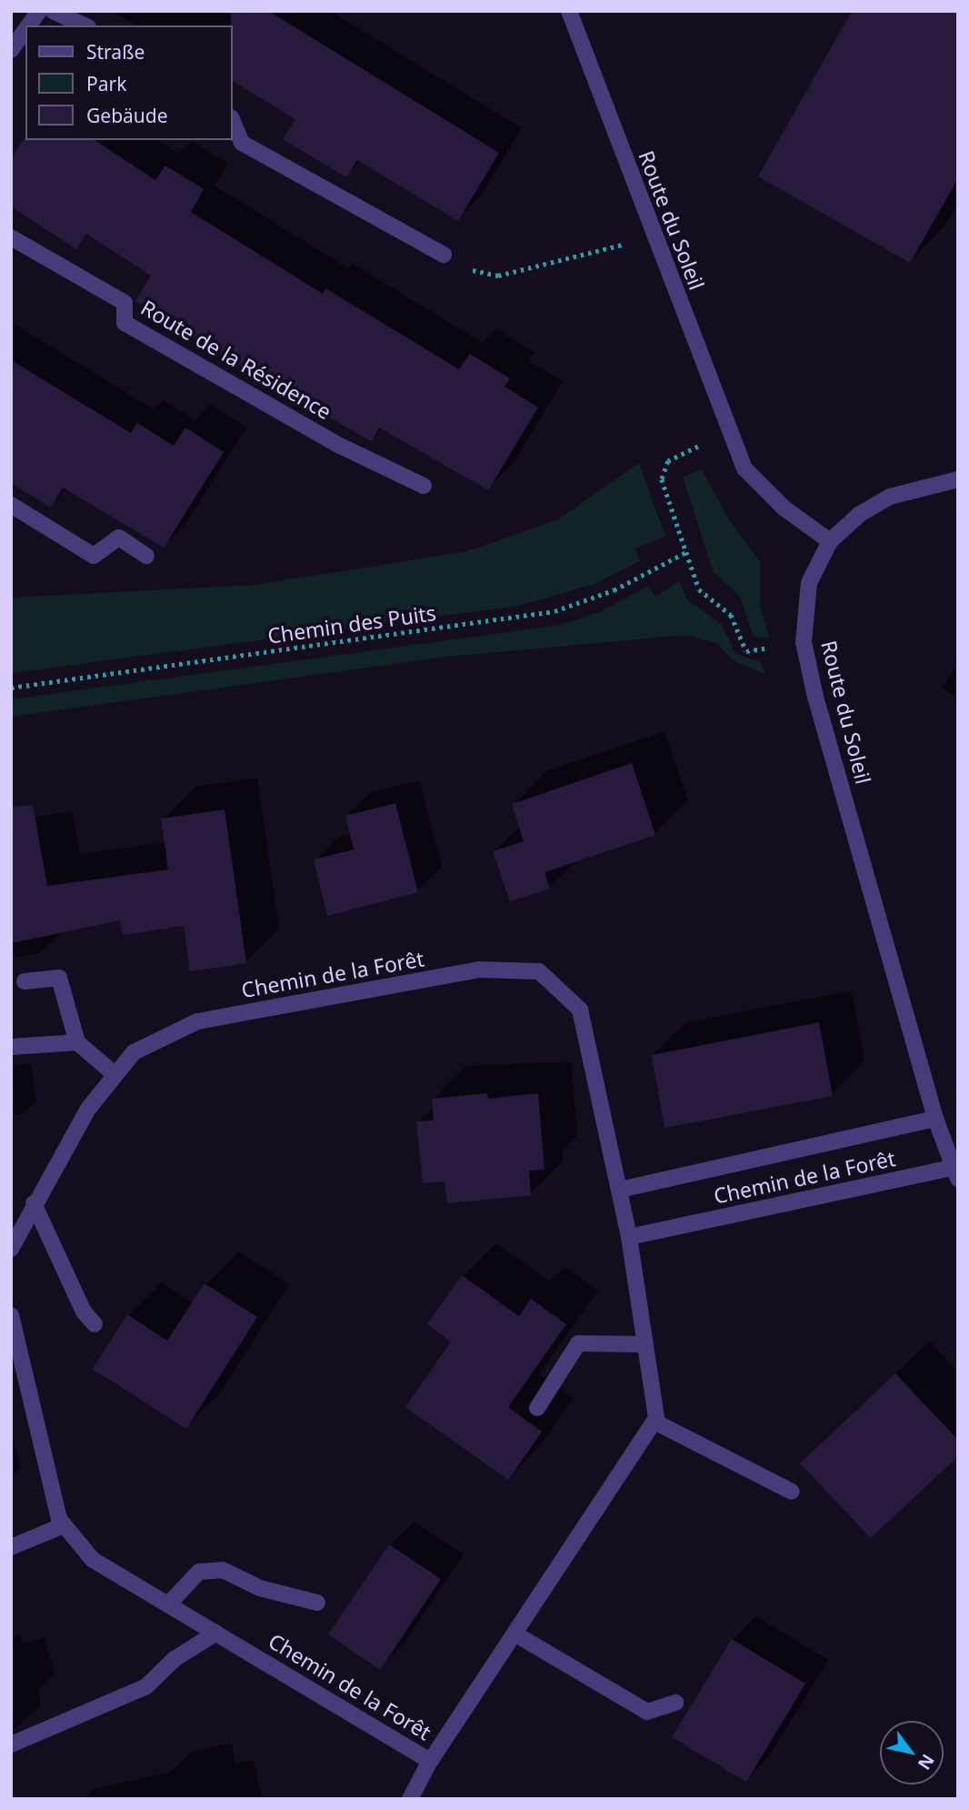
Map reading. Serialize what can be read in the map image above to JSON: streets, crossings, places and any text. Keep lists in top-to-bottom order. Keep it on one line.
{"streets":{"street":["Route du Soleil","Route de la Résidence","Chemin de la Forêt"],"path":["Chemin des Puits"]},"crossings":[["Route du Soleil","Chemin de la Forêt"]],"legend":["Straße","Park","Gebäude"],"north":"bottom right"}
